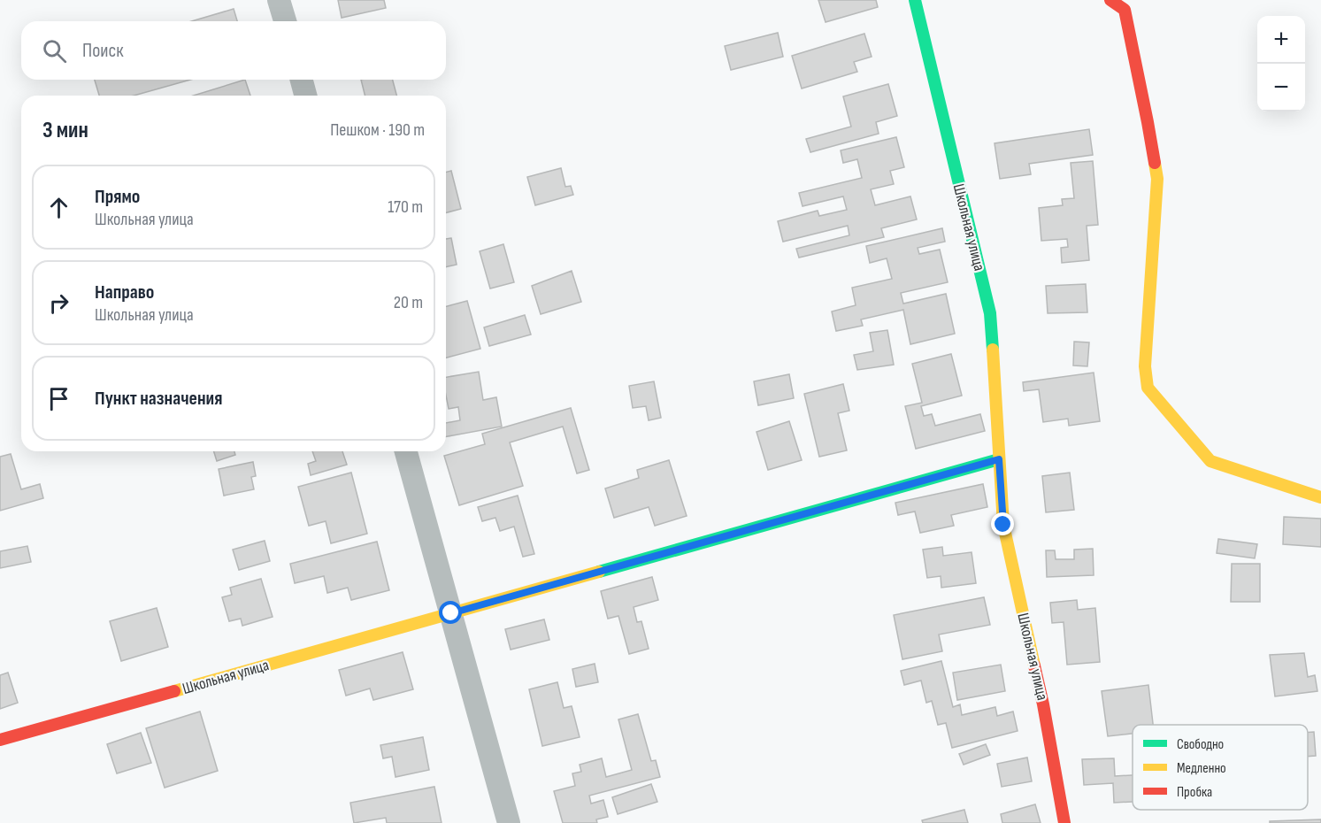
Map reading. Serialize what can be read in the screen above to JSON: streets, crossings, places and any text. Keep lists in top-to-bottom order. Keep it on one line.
{"streets":{"street":["Школьная улица"]},"legend":["Свободно","Медленно","Пробка"],"page":{"map_buttons":["+","−"],"search":"Поиск","heading":["3 мин","Пешком · 190 m"],"list":[["Прямо","Школьная улица","170 m"],["Направо","Школьная улица","20 m"],"Пункт назначения"]}}
